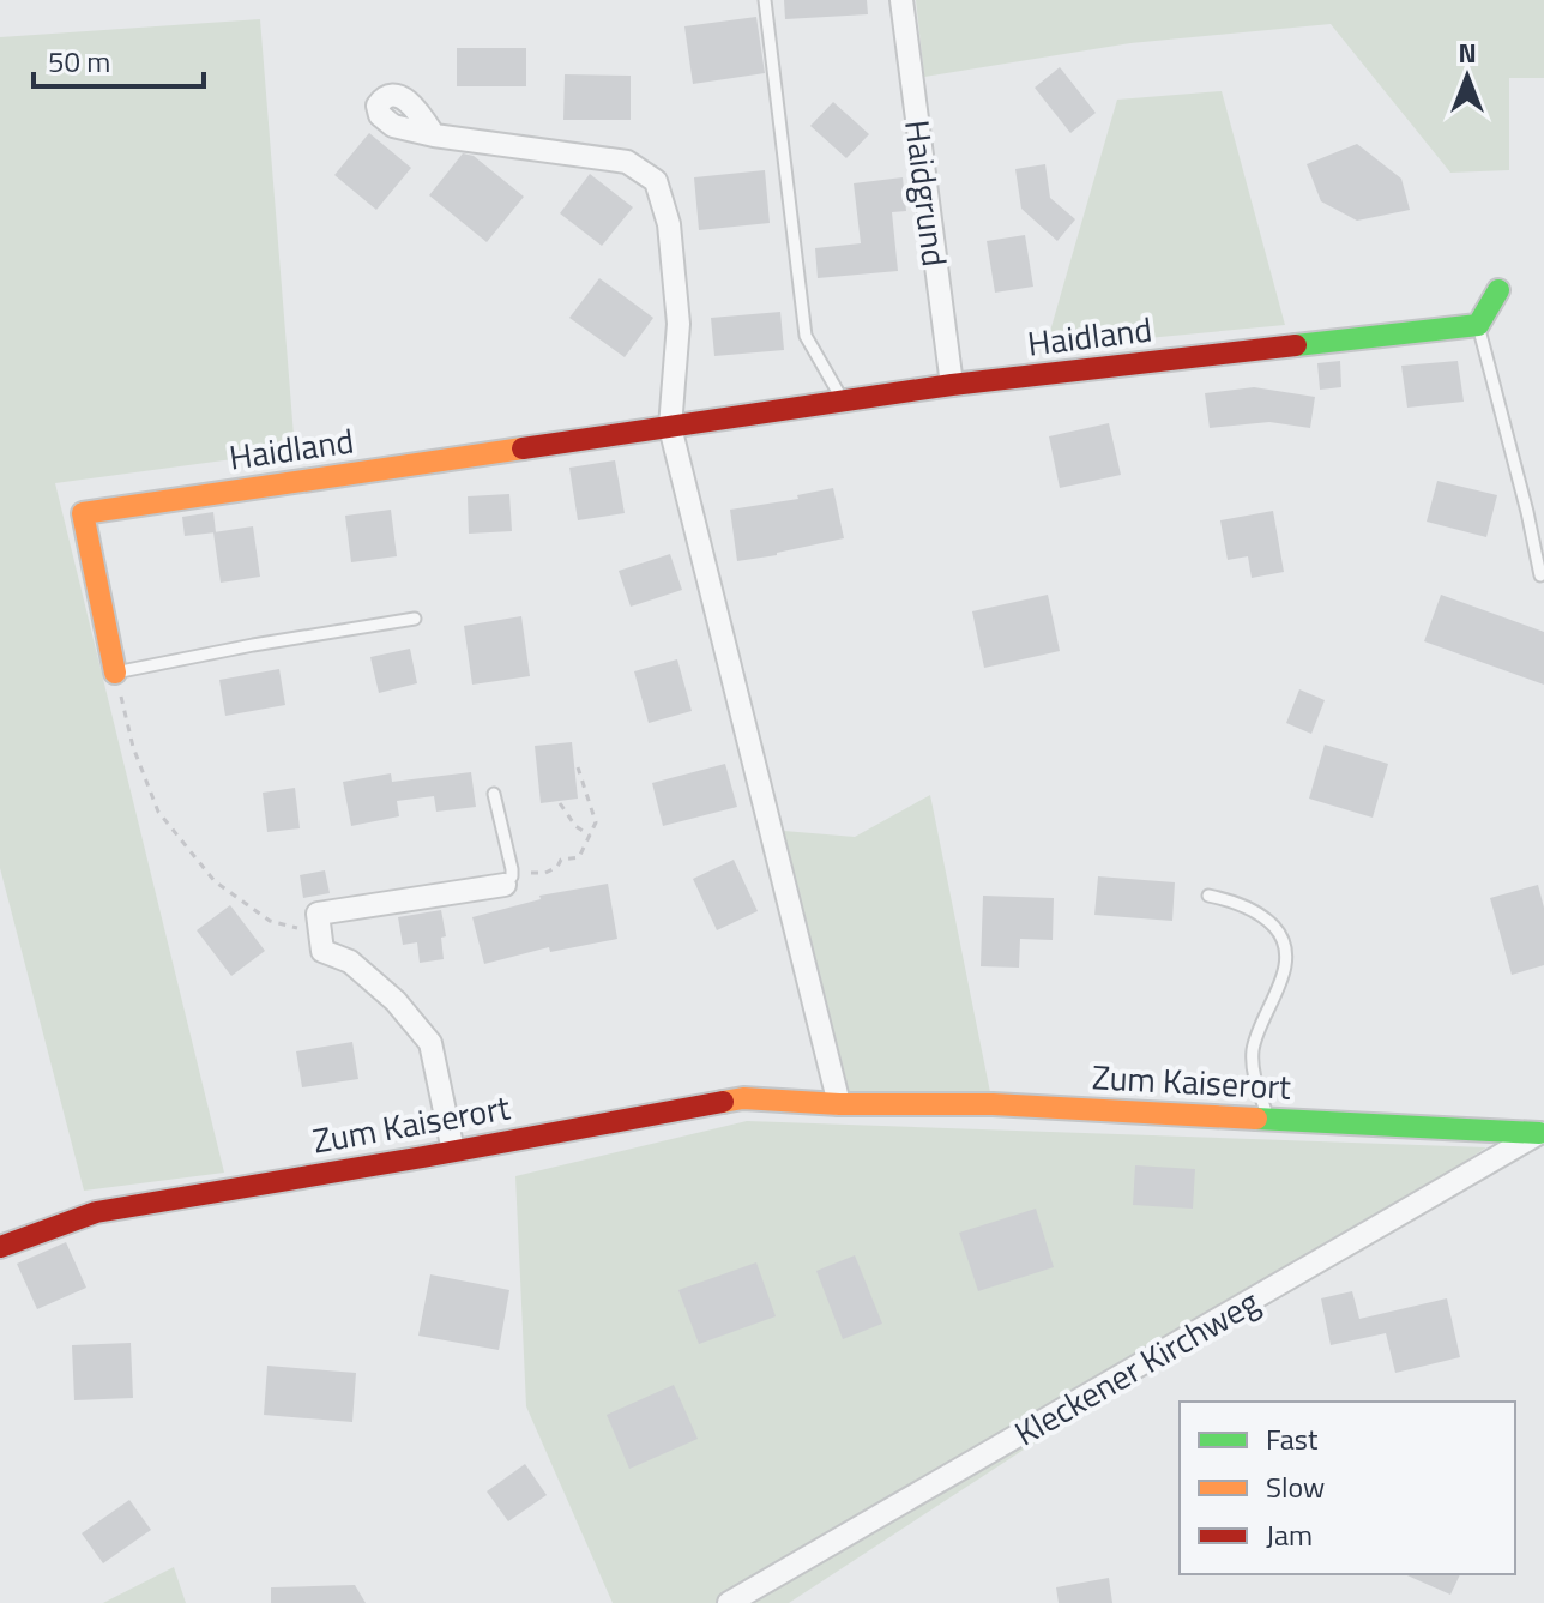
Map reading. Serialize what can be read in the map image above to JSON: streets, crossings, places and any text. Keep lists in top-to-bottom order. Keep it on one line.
{"streets":{"street":["Haidgrund","Haidland","Zum Kaiserort","Kleckener Kirchweg"]},"crossings":[["Haidgrund","Haidland"],["Zum Kaiserort","Kleckener Kirchweg"]],"legend":["Fast","Slow","Jam"],"scale_bar":"50 m","north":"top"}
